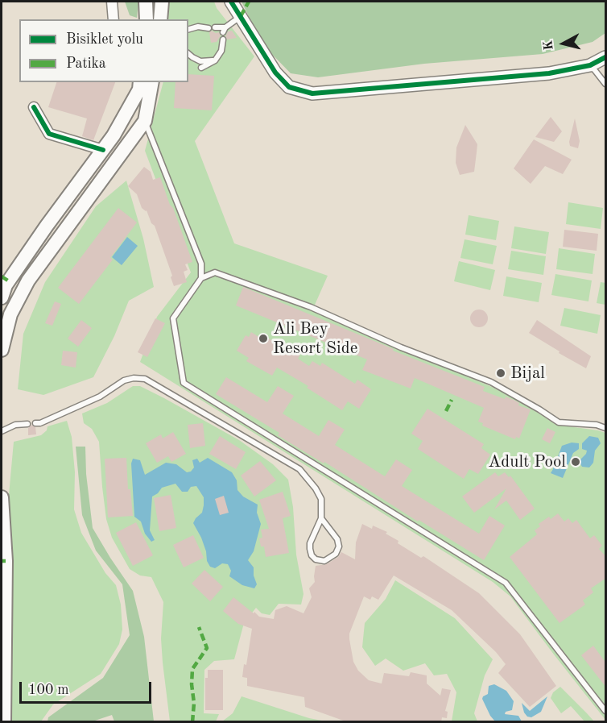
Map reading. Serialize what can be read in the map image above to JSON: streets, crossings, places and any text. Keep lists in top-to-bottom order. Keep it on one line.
{"places":["Ali Bey Resort Side","Bijal","Adult Pool"],"legend":["Bisiklet yolu","Patika"],"scale_bar":"100 m","north":"left"}
